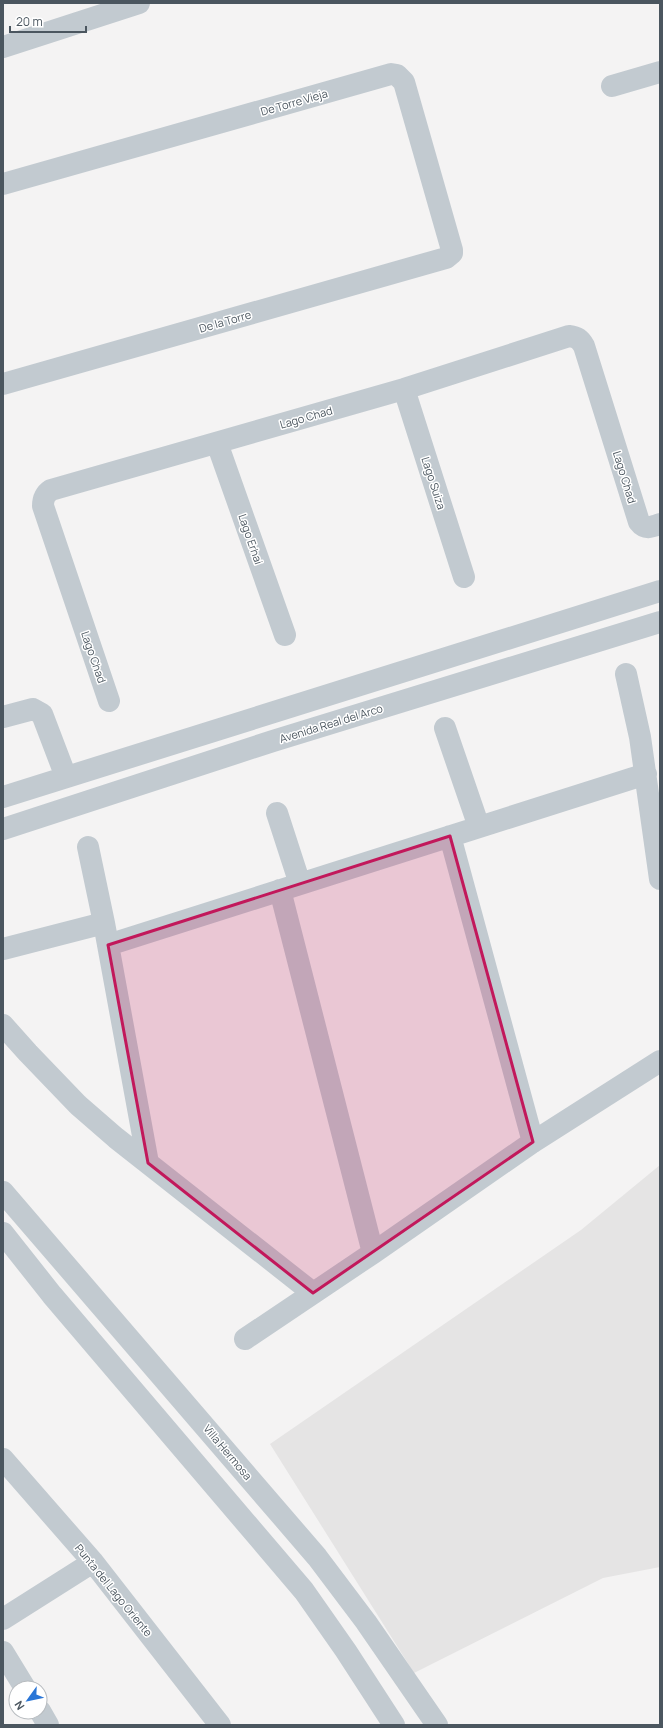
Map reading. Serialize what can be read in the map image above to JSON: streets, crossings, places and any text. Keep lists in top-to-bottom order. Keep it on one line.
{"streets":{"street":["De Torre Vieja","De la Torre","Lago Chad","Lago Suiza","Lago Erhai","Avenida Real del Arco","Villa Hermosa","Punta del Lago Oriente"]},"crossings":[["De Torre Vieja","De la Torre"],["Lago Chad","Lago Suiza"],["Lago Chad","Lago Erhai"]],"scale_bar":"20 m","north":"bottom left"}
